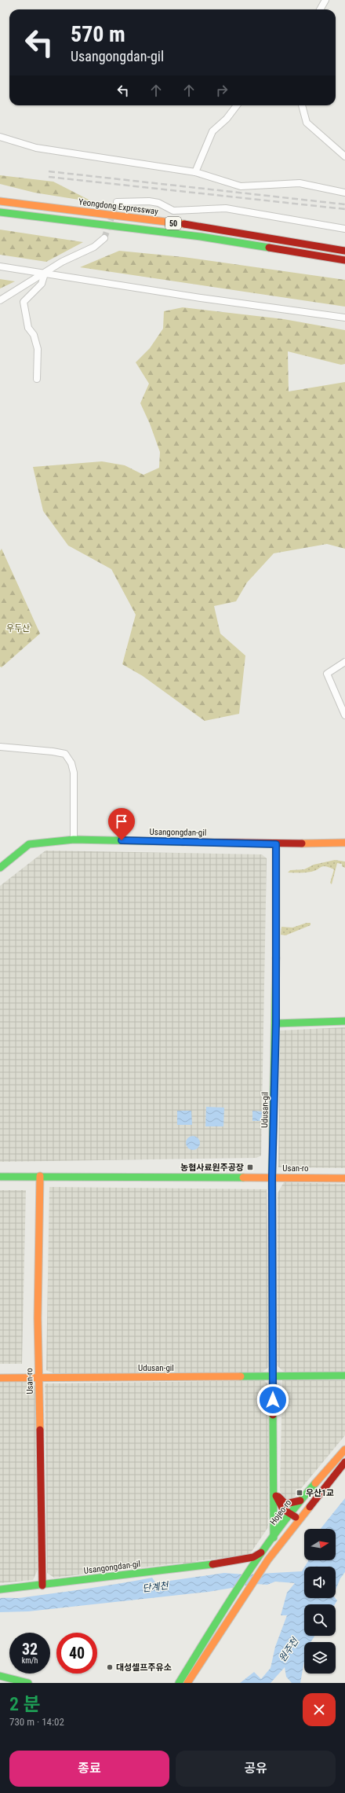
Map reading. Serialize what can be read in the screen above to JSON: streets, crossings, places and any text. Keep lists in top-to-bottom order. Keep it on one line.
{"streets":{"main road":["Yeongdong Expressway","50","Usangongdan-gil","Udusan-gil","Usan-ro","Hojeo-ro"]},"crossings":[["Usangongdan-gil","Udusan-gil"],["Usangongdan-gil","Usan-ro"],["Usangongdan-gil","Hojeo-ro"],["Udusan-gil","Usan-ro"],["Udusan-gil","Hojeo-ro"]],"water":["단계천","원주천"],"parks":["우두산"],"places":{"transit":["농협사료원주공장","우산1교"],"other":["대성셀프주유소"]},"north":"right","page":{"turn":["570 m","Usangongdan-gil"],"speed":"32 km/h","limit":"40","heading":["2 분","730 m · 14:02"],"buttons":["종료","공유"]}}
